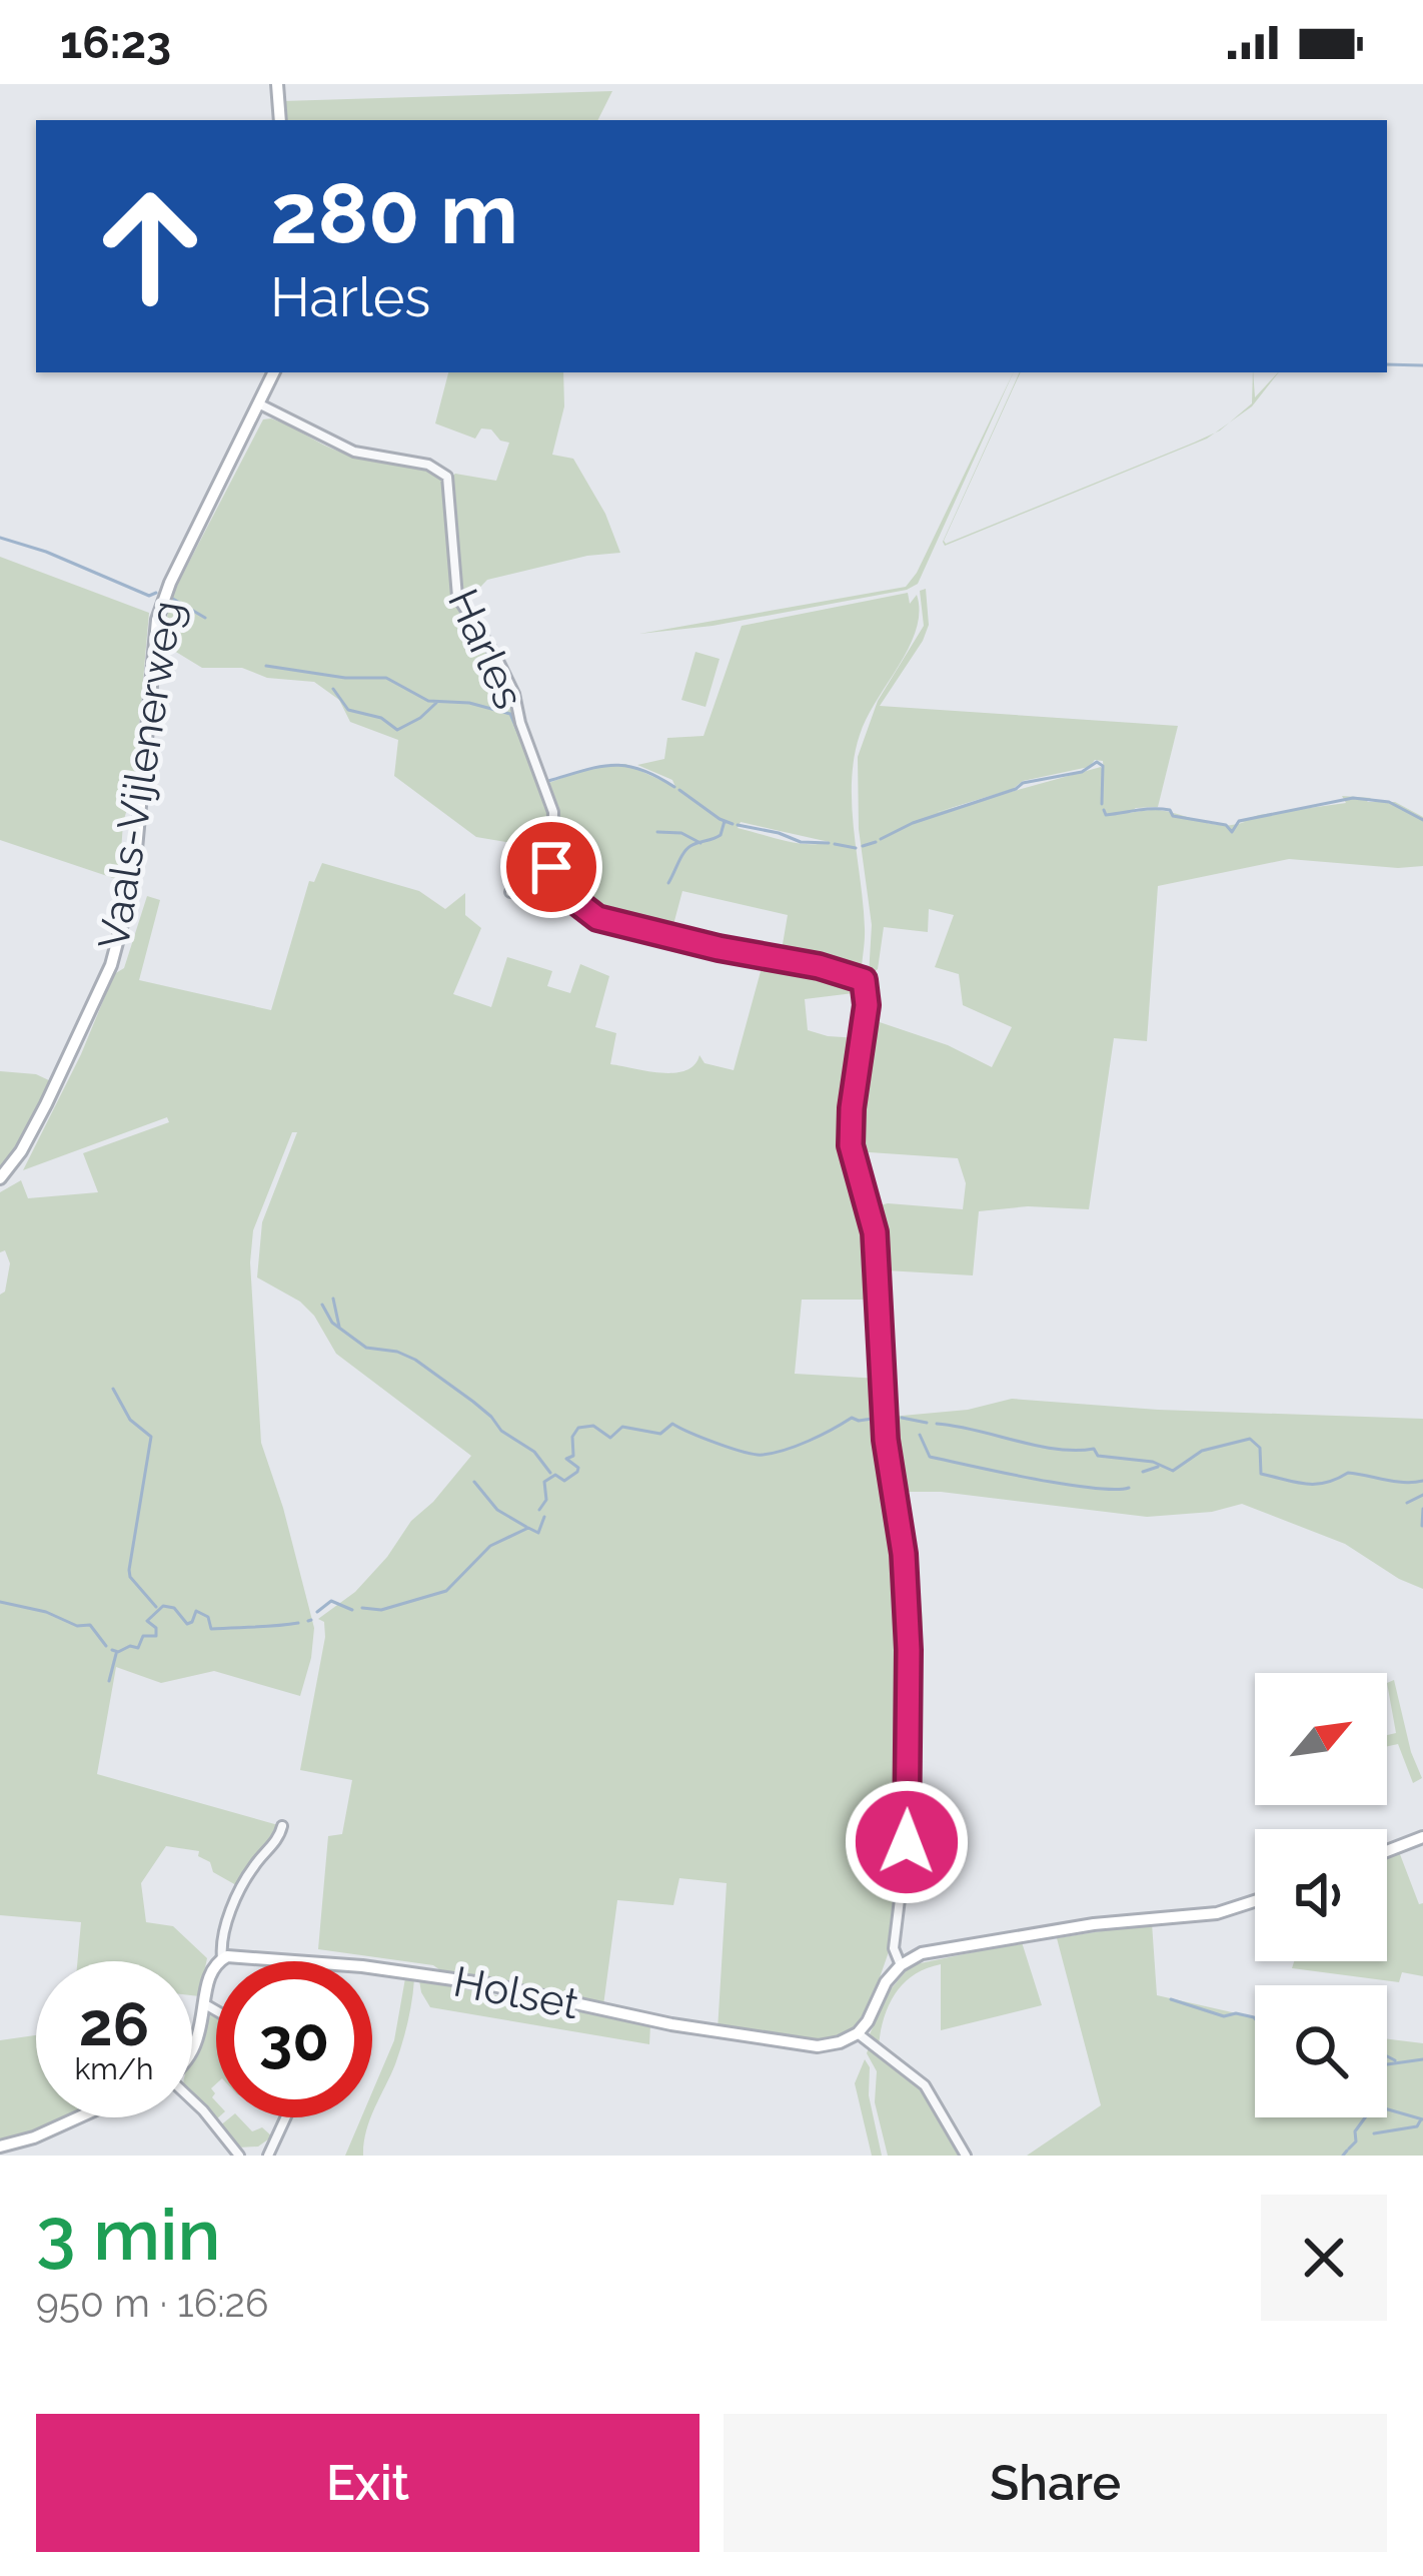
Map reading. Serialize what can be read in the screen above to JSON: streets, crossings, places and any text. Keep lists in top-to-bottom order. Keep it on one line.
{"streets":{"street":["Harles","Vaals-Vijlenerweg","Holset"]},"crossings":[["Harles","Vaals-Vijlenerweg"]],"north":"top right","page":{"status":"16:23","turn":["280 m","Harles"],"speed":"26 km/h","limit":"30","heading":["3 min","950 m · 16:26"],"buttons":["Exit","Share"]}}
